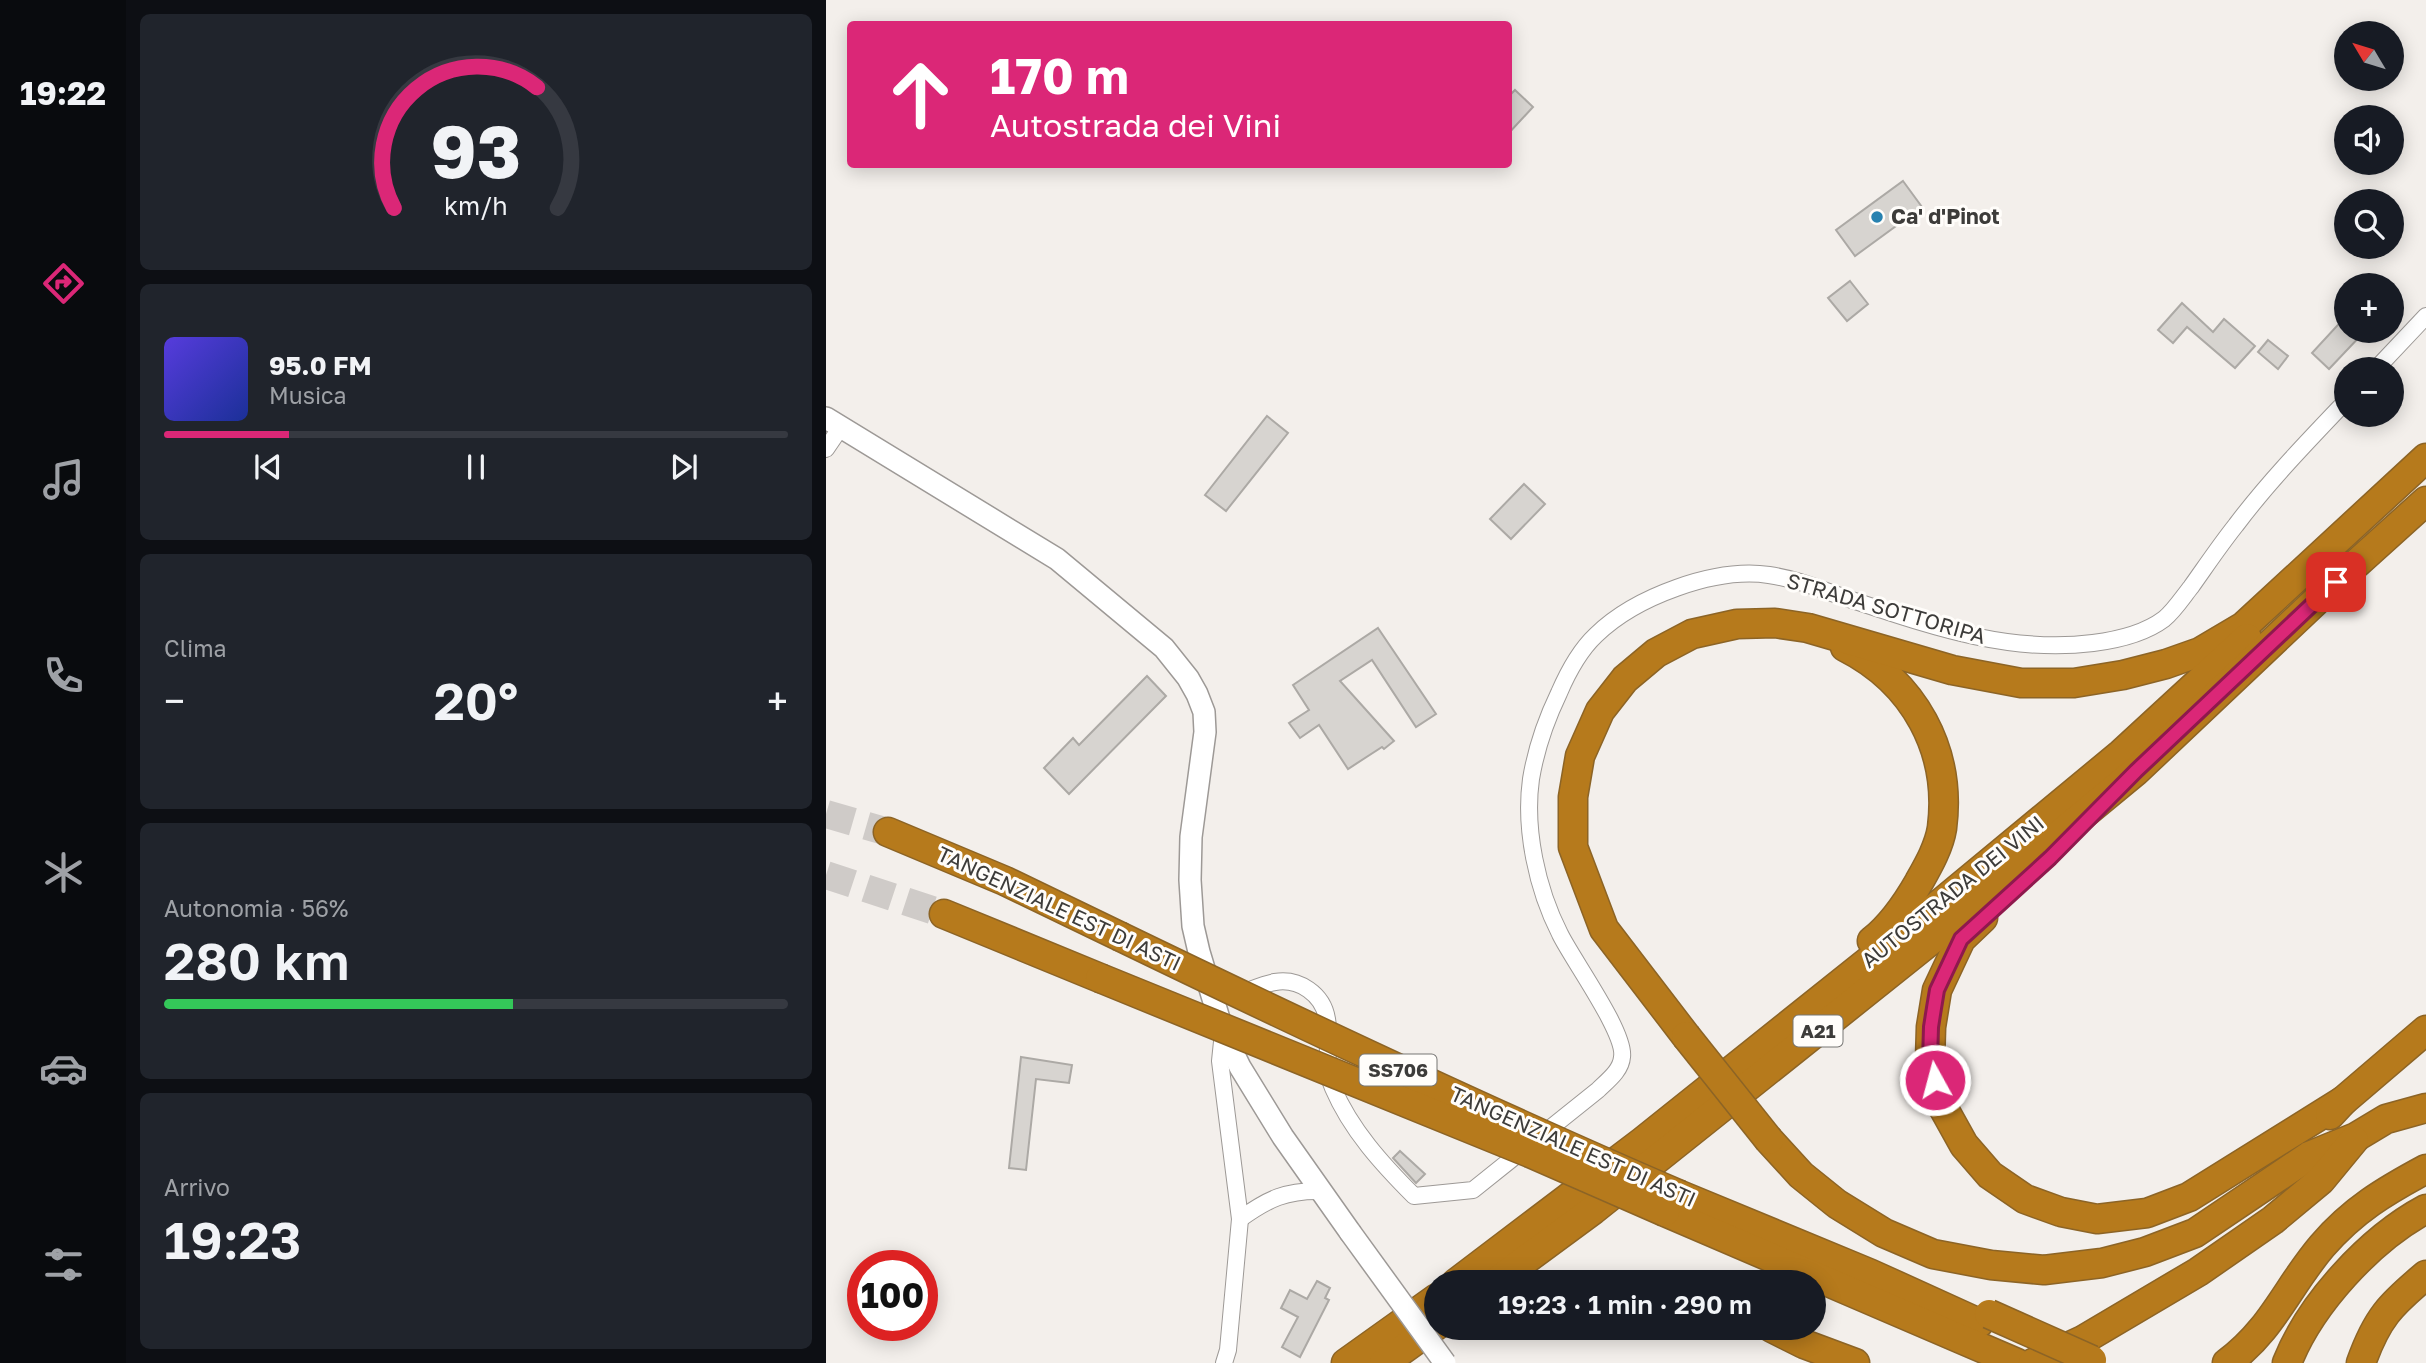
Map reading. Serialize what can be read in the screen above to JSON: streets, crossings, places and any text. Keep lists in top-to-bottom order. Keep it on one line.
{"streets":{"highway":["AUTOSTRADA DEI VINI","TANGENZIALE EST DI ASTI","A21","SS706"],"street":["STRADA SOTTORIPA"]},"places":["Ca' d'Pinot"],"north":"top left","page":{"tabs":"19:22","map_buttons":["+","−"],"turn":["170 m","Autostrada dei Vini"],"song":["95.0 FM","Musica"],"tile":["Clima",["Autonomia · 56%","280 km"],["Arrivo","19:23"]],"heat":["−","20°","+"],"limit":"100","trip":"19:23 · 1 min · 290 m","gauge":["93","km/h"]}}
